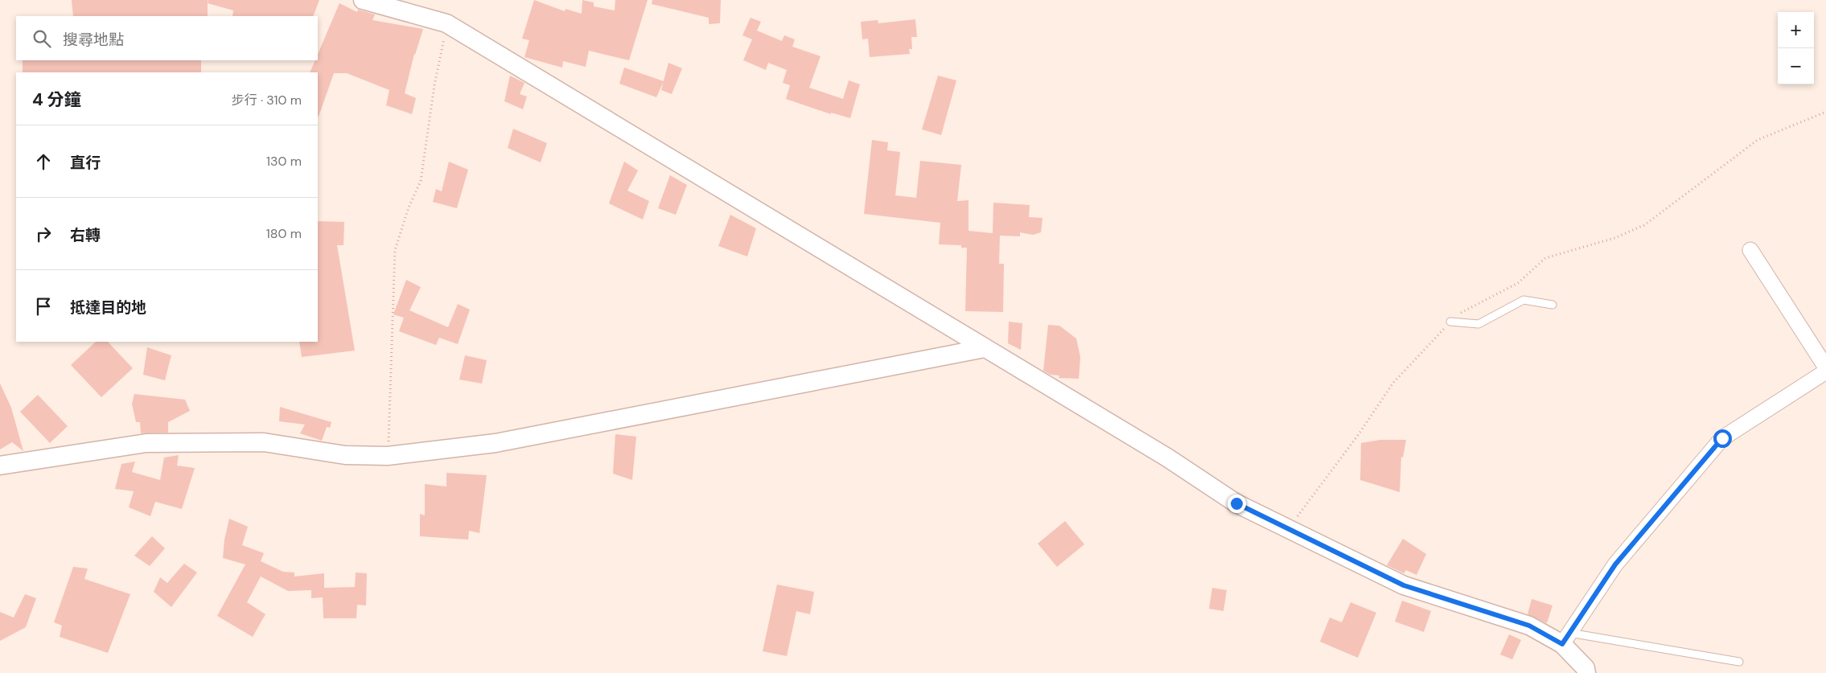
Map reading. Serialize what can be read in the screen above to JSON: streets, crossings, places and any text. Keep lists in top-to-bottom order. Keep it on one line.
{"page":{"map_buttons":["+","−"],"search":"搜尋地點","heading":["4 分鐘","步行 · 310 m"],"list":[["直行","130 m"],["右轉","180 m"],"抵達目的地"]}}
